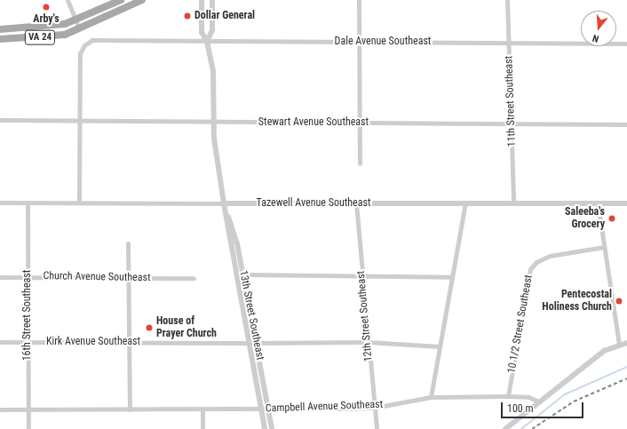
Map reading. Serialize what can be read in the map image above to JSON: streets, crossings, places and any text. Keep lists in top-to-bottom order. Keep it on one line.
{"streets":{"main road":["VA 24"],"street":["Dale Avenue Southeast","11th Street Southeast","Stewart Avenue Southeast","Tazewell Avenue Southeast","Church Avenue Southeast","16th Street Southeast","13th Street Southeast","12th Street Southeast","10 1/2 Street Southeast","Kirk Avenue Southeast","Campbell Avenue Southeast"]},"crossings":[["Dale Avenue Southeast","11th Street Southeast"],["Dale Avenue Southeast","Stewart Avenue Southeast"],["Dale Avenue Southeast","13th Street Southeast"],["11th Street Southeast","Stewart Avenue Southeast"],["11th Street Southeast","Tazewell Avenue Southeast"],["Stewart Avenue Southeast","13th Street Southeast"],["Tazewell Avenue Southeast","16th Street Southeast"],["Tazewell Avenue Southeast","13th Street Southeast"],["Tazewell Avenue Southeast","12th Street Southeast"],["Church Avenue Southeast","16th Street Southeast"],["16th Street Southeast","Kirk Avenue Southeast"],["16th Street Southeast","Campbell Avenue Southeast"],["13th Street Southeast","Kirk Avenue Southeast"],["13th Street Southeast","Campbell Avenue Southeast"],["12th Street Southeast","Campbell Avenue Southeast"],["10 1/2 Street Southeast","Campbell Avenue Southeast"]],"places":["Arby's","Dollar General","Saleeba's Grocery","Pentecostal Holiness Church","House of Prayer Church"],"scale_bar":"100 m","north":"bottom"}
